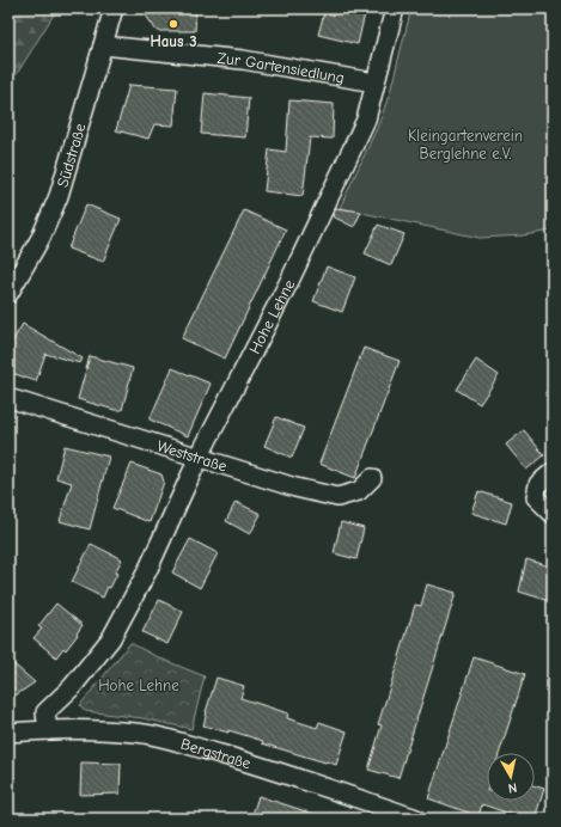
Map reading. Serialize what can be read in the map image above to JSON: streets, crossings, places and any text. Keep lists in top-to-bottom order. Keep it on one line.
{"streets":{"street":["Zur Gartensiedlung","Südstraße","Hohe Lehne","Weststraße","Bergstraße"]},"crossings":[["Zur Gartensiedlung","Südstraße"],["Zur Gartensiedlung","Hohe Lehne"],["Hohe Lehne","Weststraße"],["Hohe Lehne","Bergstraße"]],"parks":["Kleingartenverein Berglehne e.V.","Hohe Lehne"],"places":["Haus 3"],"north":"bottom"}
